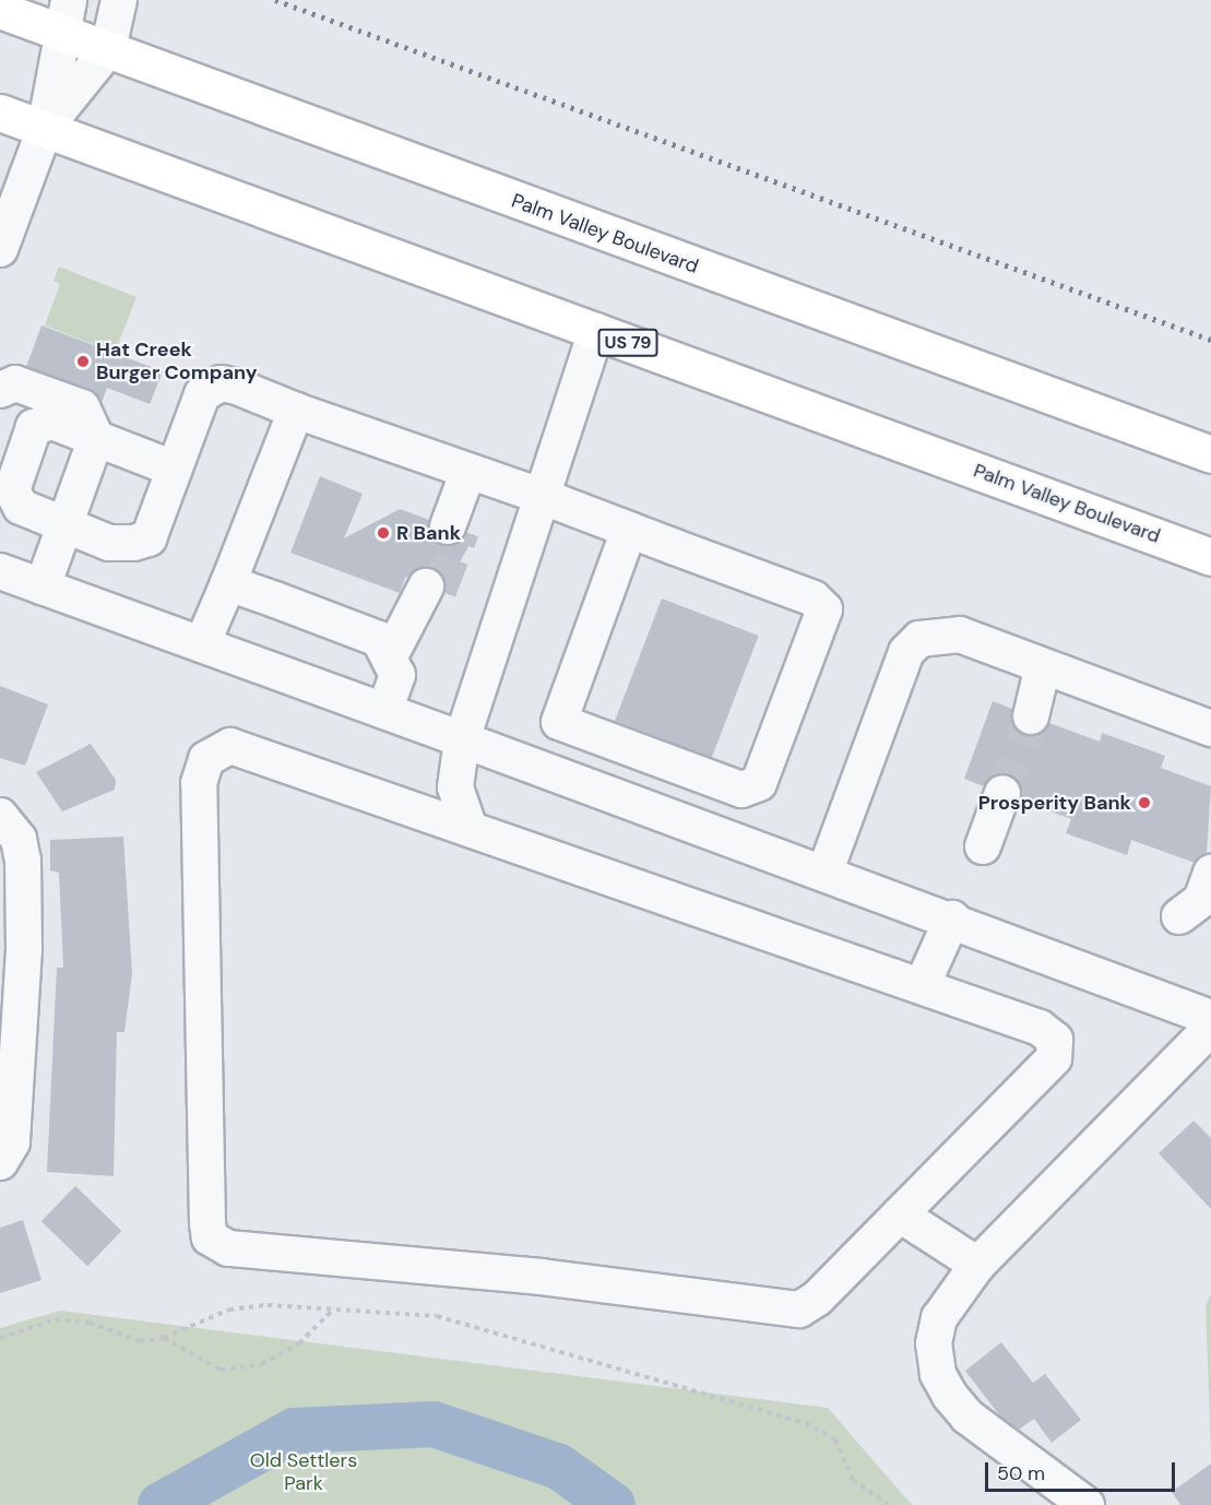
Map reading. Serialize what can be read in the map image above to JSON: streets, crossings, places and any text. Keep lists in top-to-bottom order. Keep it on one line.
{"streets":{"highway":["Palm Valley Boulevard","US 79"]},"parks":["Old Settlers Park"],"places":["Hat Creek Burger Company","R Bank","Prosperity Bank"],"scale_bar":"50 m"}
